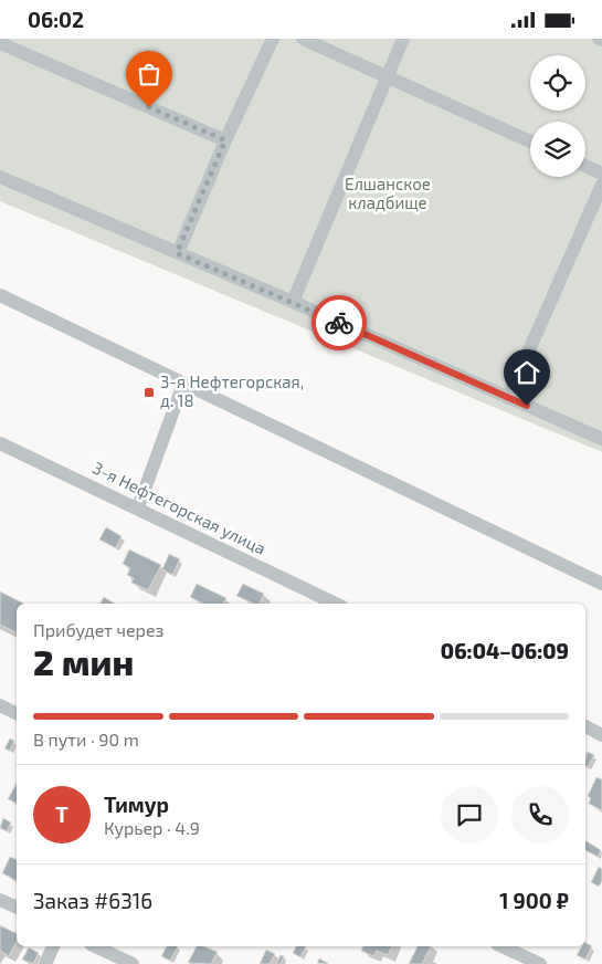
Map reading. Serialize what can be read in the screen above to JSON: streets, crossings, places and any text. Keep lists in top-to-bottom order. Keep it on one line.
{"streets":{"street":["3-я Нефтегорская улица"]},"parks":["Елшанское кладбище"],"places":{"transit":["3-я Нефтегорская, д. 18"]},"page":{"status":"06:02","heading":["2 мин","Прибудет через","06:04–06:09"],"panel":["Тимур","Курьер · 4.9","Заказ #6316","1 900 ₽"],"bar":"В пути · 90 m","round":"Т"}}
